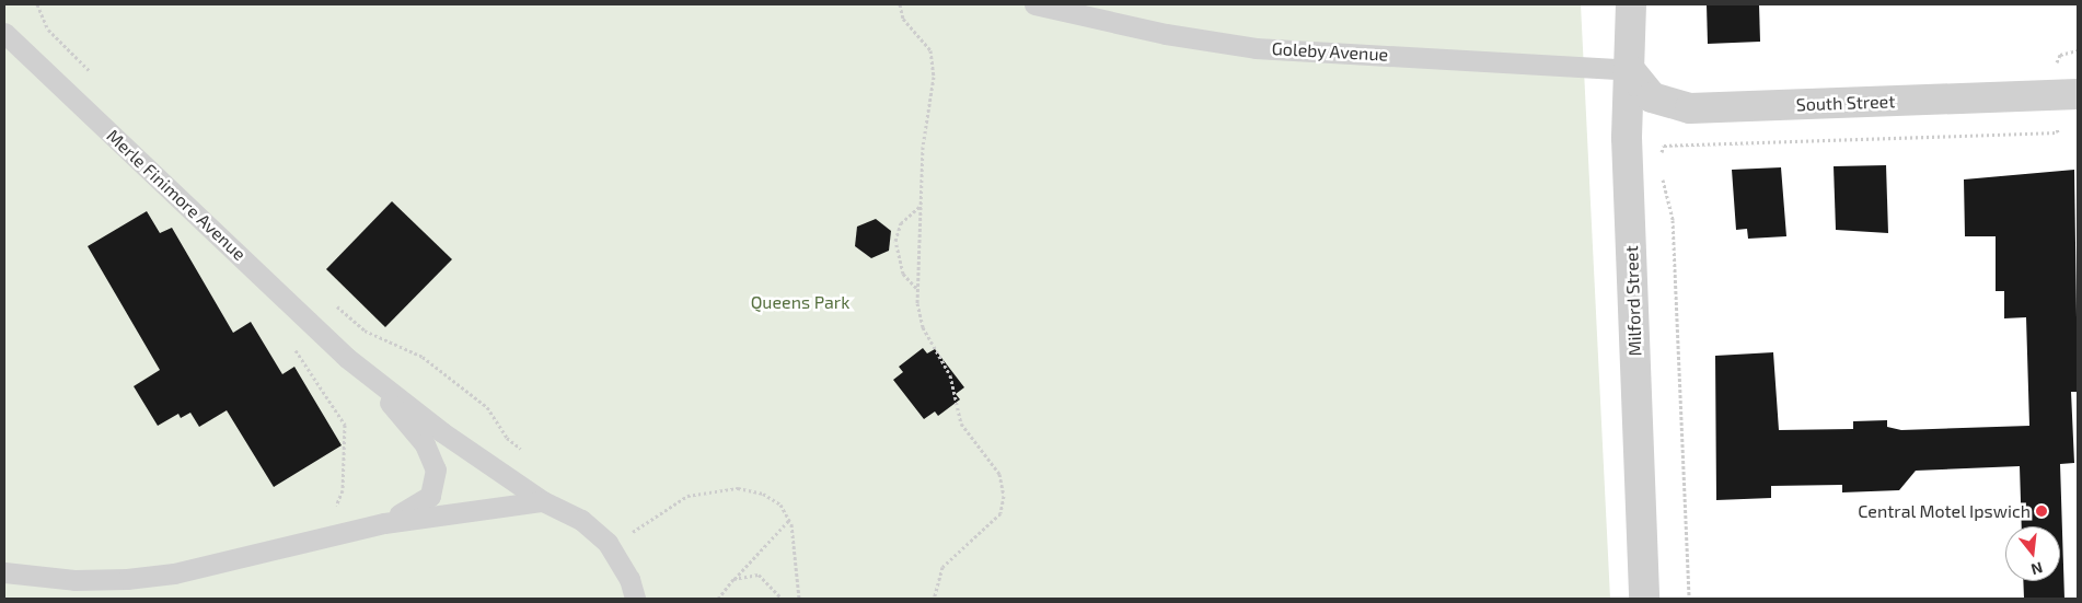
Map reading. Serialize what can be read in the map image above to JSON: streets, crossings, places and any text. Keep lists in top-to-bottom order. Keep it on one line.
{"streets":{"street":["South Street","Milford Street"],"lane":["Goleby Avenue","Merle Finimore Avenue"]},"crossings":[["Goleby Avenue","South Street"],["Goleby Avenue","Milford Street"],["South Street","Milford Street"]],"parks":["Queens Park"],"places":["Central Motel Ipswich"],"north":"bottom"}
